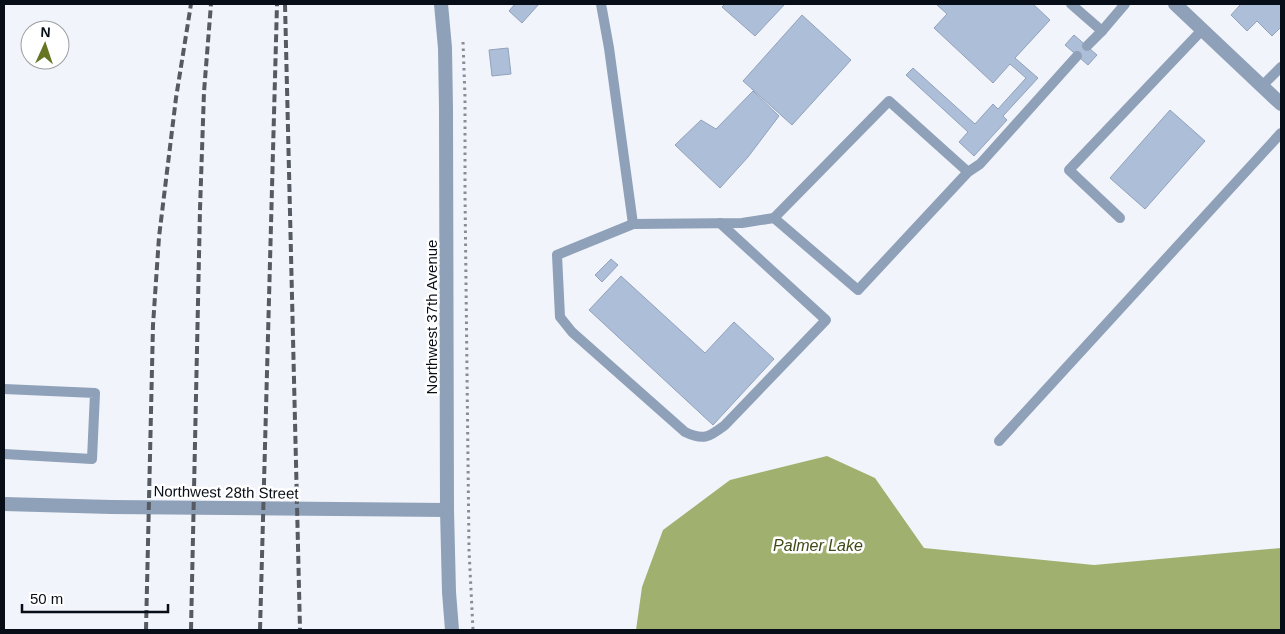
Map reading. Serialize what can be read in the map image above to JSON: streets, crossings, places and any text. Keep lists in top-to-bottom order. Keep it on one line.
{"streets":{"street":["Northwest 37th Avenue","Northwest 28th Street"]},"crossings":[["Northwest 37th Avenue","Northwest 28th Street"]],"water":["Palmer Lake"],"scale_bar":"50 m","north":"top"}
